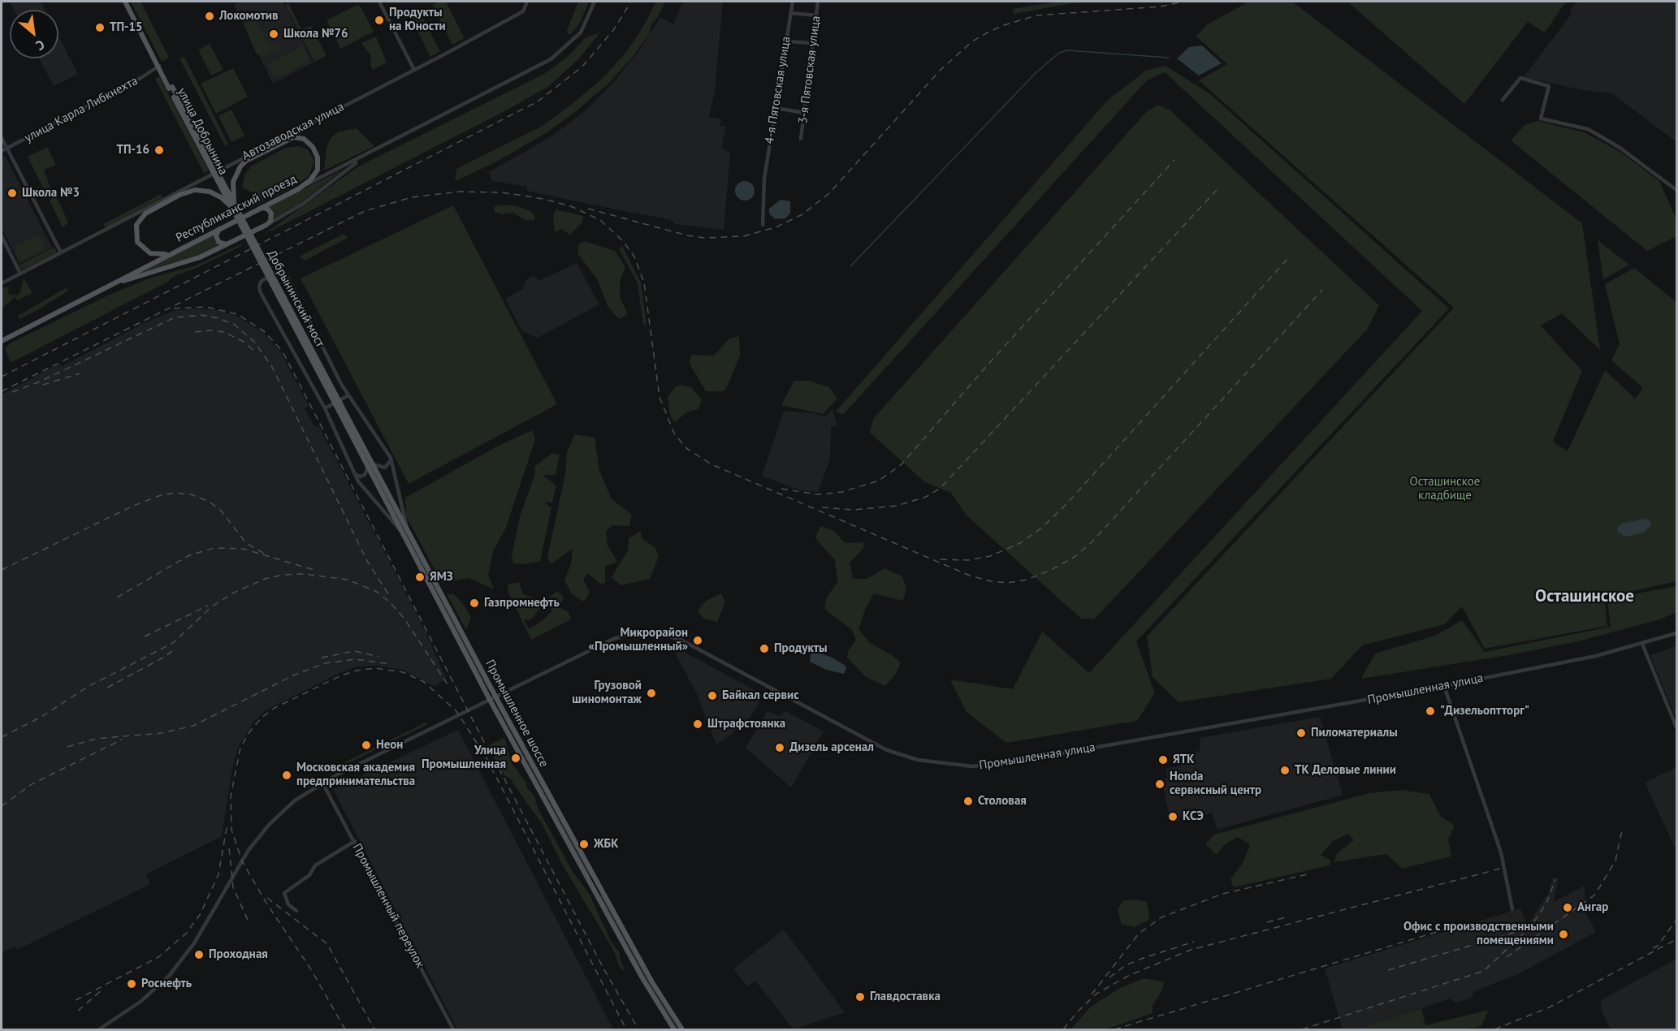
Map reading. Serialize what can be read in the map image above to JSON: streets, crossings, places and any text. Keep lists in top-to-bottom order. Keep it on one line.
{"streets":{"main road":["улица Добрынина","Республиканский проезд","Добрынинский мост","Промышленное шоссе"],"street":["3-я Пятовская улица","4-я Пятовская улица","улица Карла Либкнехта","Автозаводская улица","Промышленная улица","Промышленный переулок"]},"crossings":[["улица Карла Либкнехта","улица Добрынина"],["улица Добрынина","Добрынинский мост"],["Добрынинский мост","Промышленное шоссе"],["Промышленная улица","Промышленное шоссе"],["Промышленная улица","Промышленный переулок"]],"districts":["Осташинское"],"parks":["Осташинское кладбище"],"places":["Локомотив","Продукты на Юности","ТП-15","Школа №76","ТП-16","Школа №3","ЯМЗ","Газпромнефть","Микрорайон «Промышленный»","Продукты","Грузовой шиномонтаж","Байкал сервис","\"Дизельоптторг\"","Штрафстоянка","Пиломатериалы","Неон","Дизель арсенал","Улица Промышленная","ЯТК","ТК Деловые линии","Московская академия предпринимательства","Honda сервисный центр","Столовая","КСЭ","ЖБК","Ангар","Офис с производственными помещениями","Проходная","Роснефть","Главдоставка"],"north":"bottom right"}
